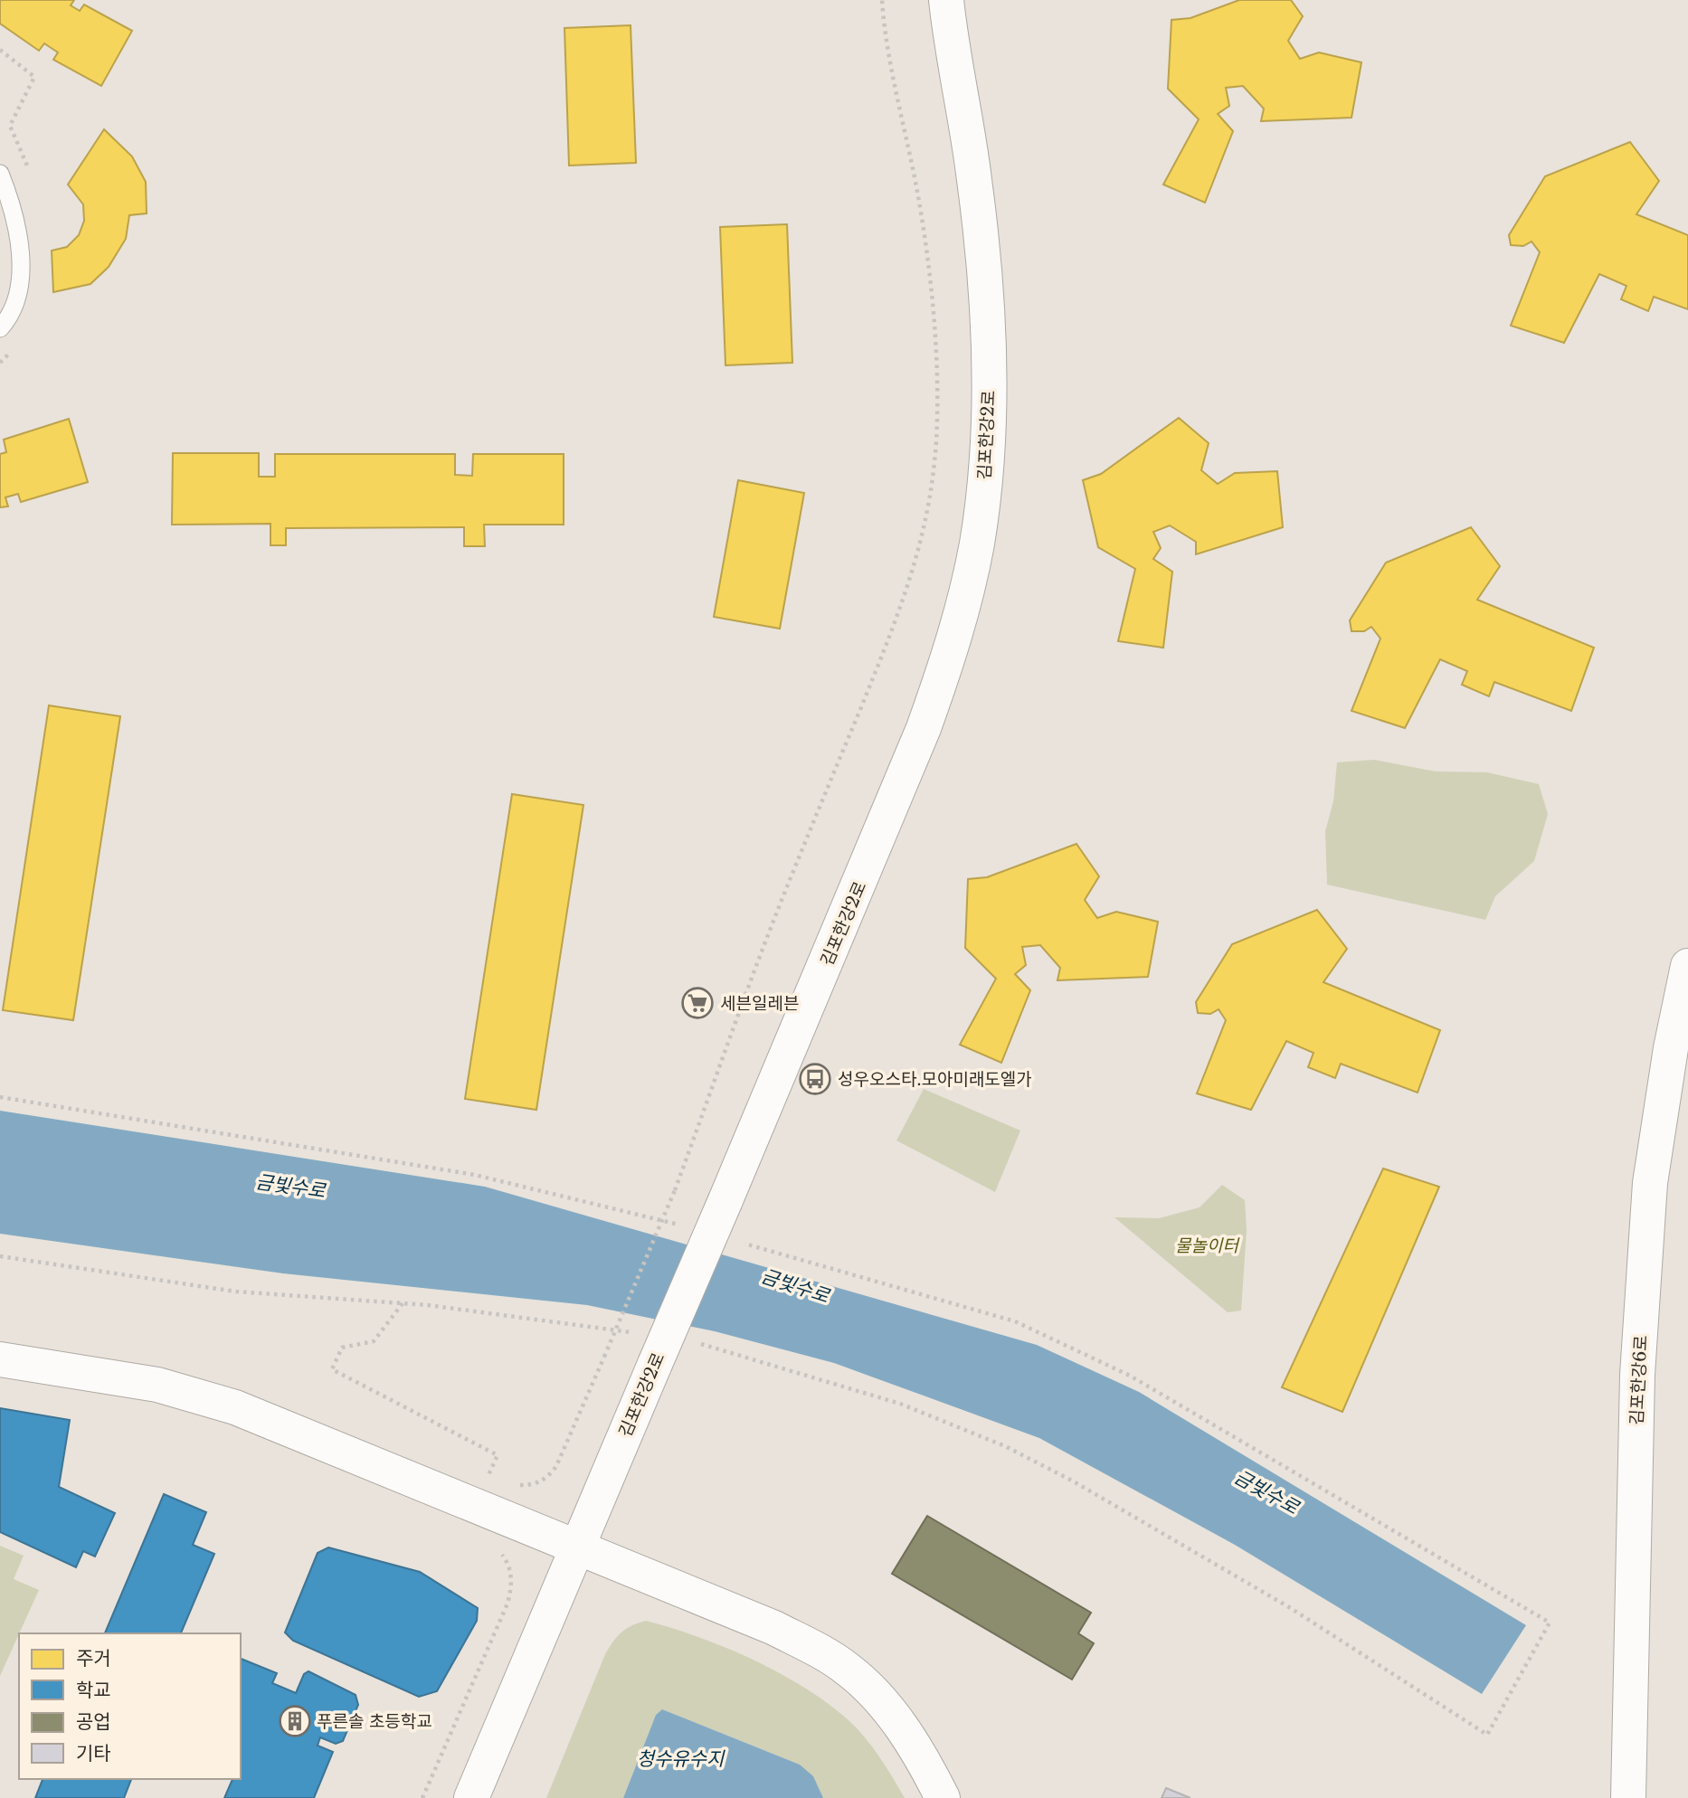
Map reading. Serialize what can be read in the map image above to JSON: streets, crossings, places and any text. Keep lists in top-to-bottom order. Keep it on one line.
{"streets":{"street":["김포한강2로","김포한강6로"]},"water":["금빛수로","청수유수지"],"parks":["물놀이터"],"places":{"supermarket":["세븐일레븐"],"bus stop":["성우오스타.모아미래도엘가"],"building":["푸른솔 초등학교"]},"legend":["주거","학교","공업","기타"]}
